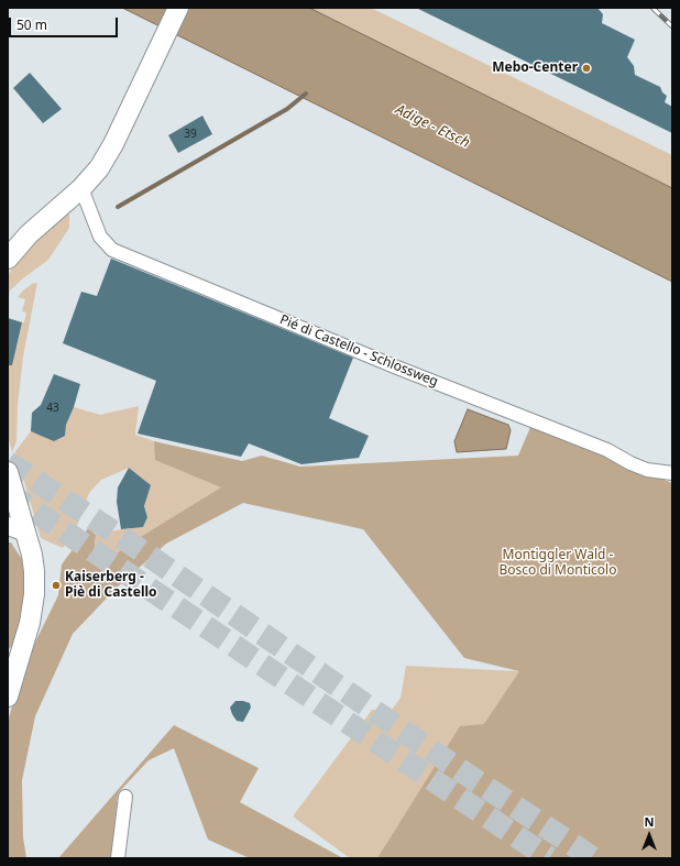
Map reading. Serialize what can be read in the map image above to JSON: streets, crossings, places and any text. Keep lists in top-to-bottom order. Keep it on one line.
{"streets":{"street":["Pié di Castello - Schlossweg"]},"water":["Adige - Etsch"],"parks":["Montiggler Wald - Bosco di Monticolo"],"places":["Mebo-Center","Kaiserberg - Piè di Castello"],"house_numbers":["39","43"],"scale_bar":"50 m","north":"top"}
